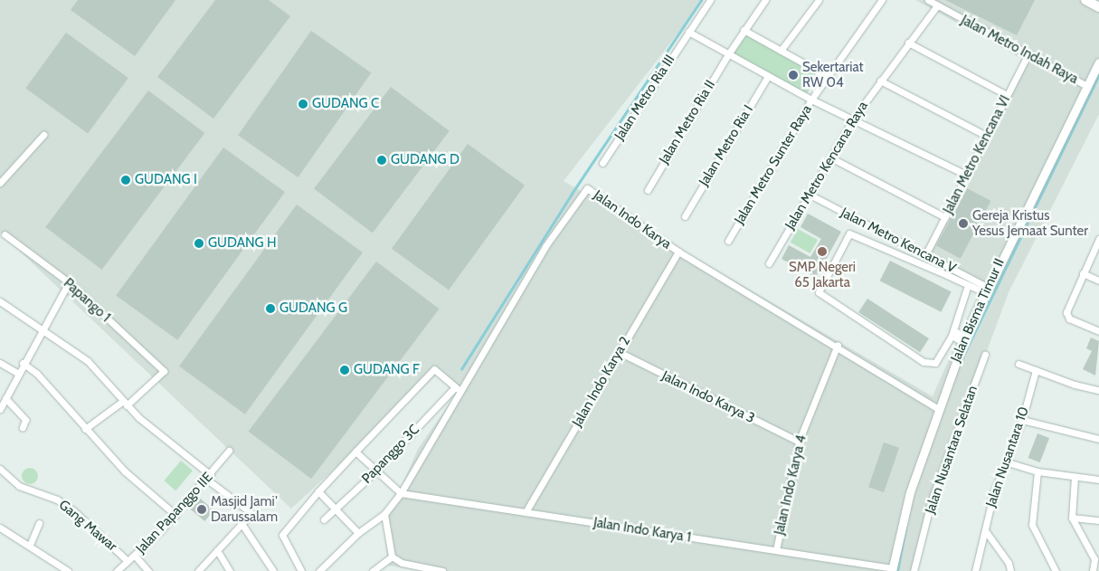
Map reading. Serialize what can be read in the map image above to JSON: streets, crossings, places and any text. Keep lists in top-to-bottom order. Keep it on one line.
{"streets":{"street":["Jalan Metro Indah Raya","Jalan Metro Ria III","Jalan Metro Ria II","Jalan Metro Ria I","Jalan Metro Kencana VI","Jalan Metro Sunter Raya","Jalan Metro Kencana Raya","Jalan Indo Karya","Jalan Metro Kencana V","Papango 1","Jalan Bisma Timur II","Jalan Indo Karya 2","Jalan Indo Karya 3","Jalan Nusantara Selatan","Papanggo 3C","Jalan Nusantara 10","Jalan Indo Karya 4","Jalan Papanggo IIE","Gang Mawar","Jalan Indo Karya 1"]},"crossings":[["Jalan Metro Indah Raya","Jalan Metro Kencana VI"],["Jalan Metro Indah Raya","Jalan Metro Kencana Raya"],["Jalan Metro Indah Raya","Jalan Bisma Timur II"],["Jalan Metro Kencana VI","Jalan Metro Kencana V"],["Jalan Metro Kencana Raya","Jalan Metro Kencana V"],["Jalan Indo Karya","Jalan Bisma Timur II"],["Jalan Indo Karya","Jalan Indo Karya 2"],["Jalan Indo Karya","Papanggo 3C"],["Jalan Indo Karya","Jalan Indo Karya 4"],["Jalan Indo Karya","Jalan Indo Karya 1"],["Jalan Metro Kencana V","Jalan Bisma Timur II"],["Jalan Bisma Timur II","Jalan Indo Karya 1"],["Jalan Indo Karya 2","Jalan Indo Karya 3"],["Jalan Indo Karya 2","Jalan Indo Karya 1"],["Jalan Indo Karya 3","Jalan Indo Karya 4"],["Papanggo 3C","Jalan Indo Karya 1"],["Jalan Indo Karya 4","Jalan Indo Karya 1"],["Jalan Papanggo IIE","Gang Mawar"]],"places":["Sekertariat RW 04","GUDANG C","GUDANG D","GUDANG I","Gereja Kristus Yesus Jemaat Sunter","GUDANG H","SMP Negeri 65 Jakarta","GUDANG G","GUDANG F","Masjid Jami' Darussalam"]}
